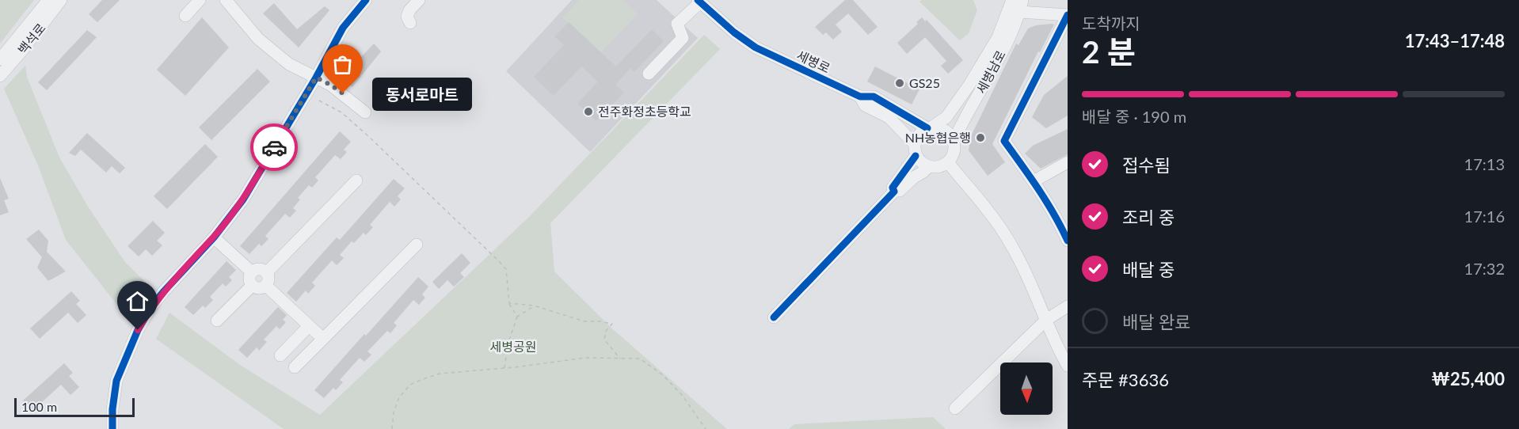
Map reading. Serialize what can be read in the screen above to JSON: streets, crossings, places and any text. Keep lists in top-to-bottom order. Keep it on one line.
{"streets":{"street":["백석로","세병로","세병남로"]},"crossings":[["세병로","세병남로"]],"parks":["세병공원"],"places":["GS25","동서로마트","전주화정초등학교","NH농협은행"],"scale_bar":"100 m","north":"bottom","page":{"heading":["2 분","도착까지","17:43–17:48"],"panel":["주문 #3636","₩25,400"],"bubble":"동서로마트","bar":"배달 중 · 190 m","list":[["접수됨","17:13"],["조리 중","17:16"],["배달 중","17:32"],"배달 완료"],"scale":"100 m"}}
